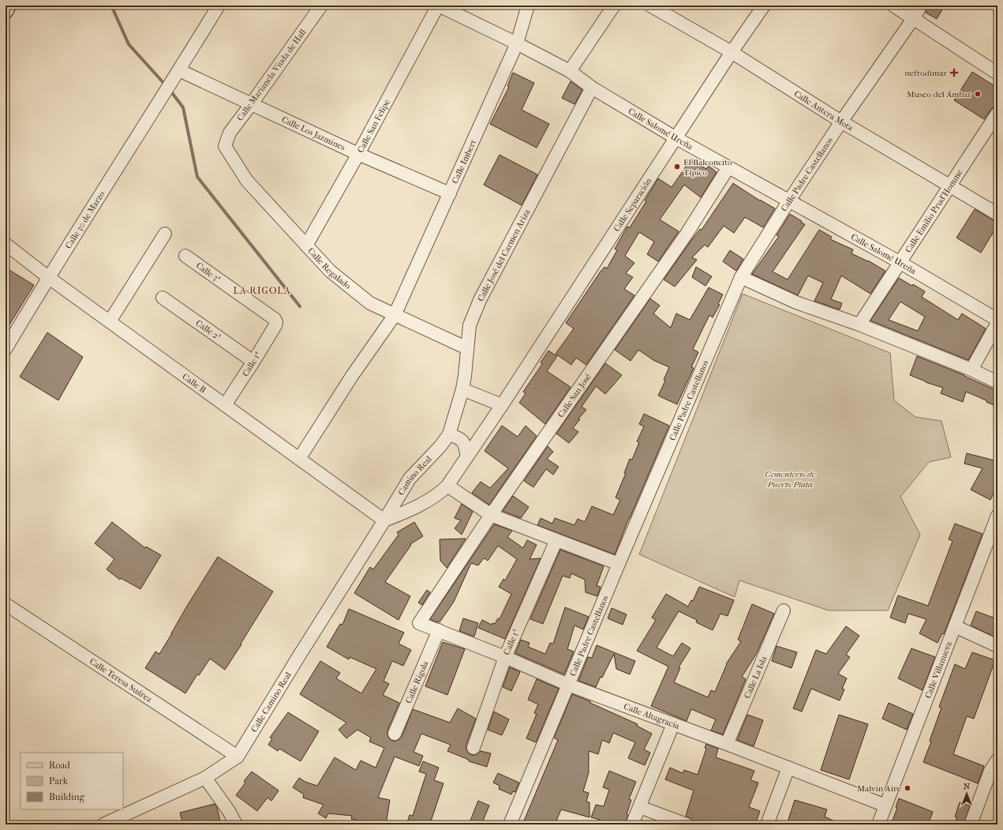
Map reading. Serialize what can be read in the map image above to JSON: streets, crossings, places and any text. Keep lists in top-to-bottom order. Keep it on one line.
{"streets":{"street":["Calle Marianela Viuda de Hall","Calle Antera Mota","Calle San Felipe","Calle Salomé Ureña","Calle Los Jazmines","Calle Imbert","Calle Padre Castellanos","Calle Separación","Calle Emilio Prud'Homme","Calle 30 de Marzo","Calle José del Carmen Ariza","Calle Regalado","Calle 3ª","Calle 2ª","Calle 1ª","Calle B","Calle San José","Camino Real","Calle Villanueva","Calle La Isla","Calle Teresa Suárez","Calle Rigola","Calle Camino Real","Calle Altagracia"]},"crossings":[["Calle Marianela Viuda de Hall","Calle Los Jazmines"],["Calle Marianela Viuda de Hall","Calle Regalado"],["Calle Antera Mota","Calle Padre Castellanos"],["Calle Antera Mota","Calle Separación"],["Calle Antera Mota","Calle Emilio Prud'Homme"],["Calle San Felipe","Calle Salomé Ureña"],["Calle San Felipe","Calle Los Jazmines"],["Calle San Felipe","Calle Regalado"],["Calle Salomé Ureña","Calle Imbert"],["Calle Salomé Ureña","Calle Padre Castellanos"],["Calle Salomé Ureña","Calle Separación"],["Calle Salomé Ureña","Calle Emilio Prud'Homme"],["Calle Salomé Ureña","Calle José del Carmen Ariza"],["Calle Salomé Ureña","Calle San José"],["Calle Los Jazmines","Calle Imbert"],["Calle Los Jazmines","Calle 30 de Marzo"],["Calle Imbert","Calle Regalado"],["Calle Imbert","Calle B"],["Calle Padre Castellanos","Calle Altagracia"],["Calle Separación","Calle B"],["Calle Separación","Camino Real"],["Calle Separación","Calle Camino Real"],["Calle 30 de Marzo","Calle B"],["Calle José del Carmen Ariza","Calle Regalado"],["Calle José del Carmen Ariza","Camino Real"],["Calle 3ª","Calle 1ª"],["Calle 2ª","Calle 1ª"],["Calle 1ª","Calle B"],["Calle 1ª","Calle Altagracia"],["Calle B","Camino Real"],["Calle B","Calle Camino Real"],["Calle San José","Calle Altagracia"],["Camino Real","Calle Camino Real"],["Calle Villanueva","Calle Altagracia"],["Calle La Isla","Calle Altagracia"],["Calle Teresa Suárez","Calle Camino Real"],["Calle Rigola","Calle Altagracia"]],"districts":["LA RIGOLA"],"parks":["Cementerio de Puerto Plata"],"places":{"health":["nefrodimar"],"other":["Museo del Ámbar","El Balconcito Típico","Malvin Aire"]},"legend":["Road","Park","Building"],"north":"top"}
